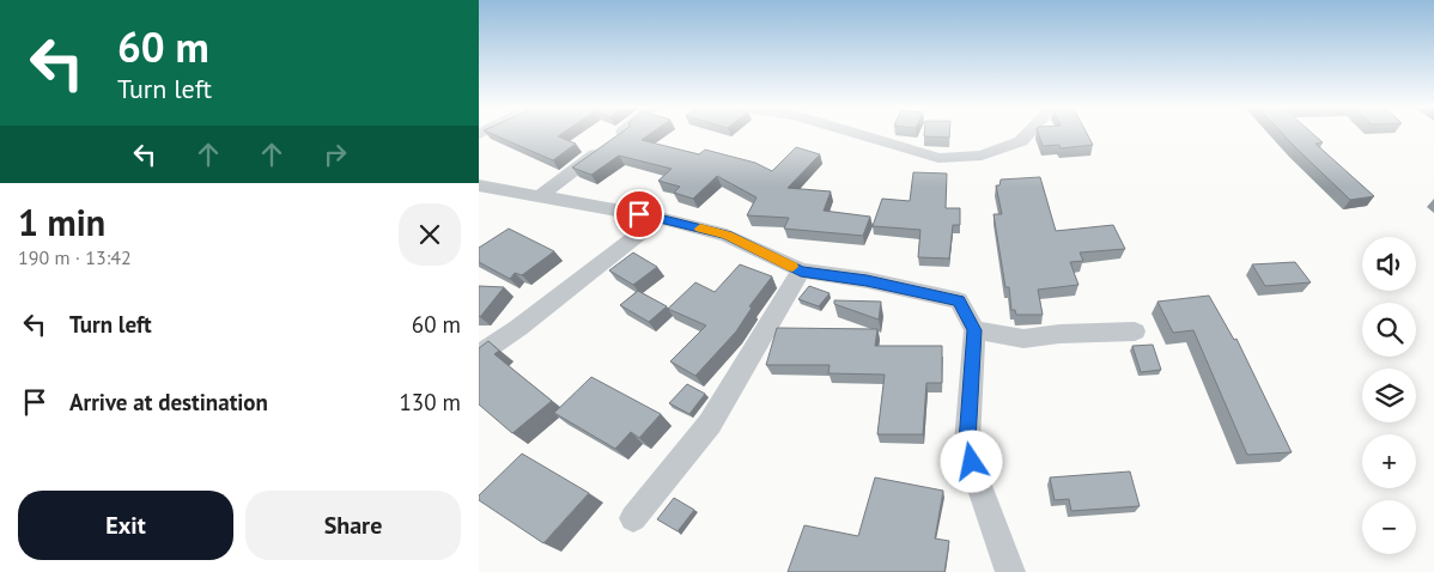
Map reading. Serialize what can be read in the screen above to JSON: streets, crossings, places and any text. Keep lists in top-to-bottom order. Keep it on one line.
{"page":{"turn":["60 m","Turn left"],"heading":["1 min","190 m · 13:42"],"map_buttons":["+","−"],"list":[{"name":"Turn left","value":"60 m"},{"name":"Arrive at destination","value":"130 m"}],"buttons":["Exit","Share"]}}
